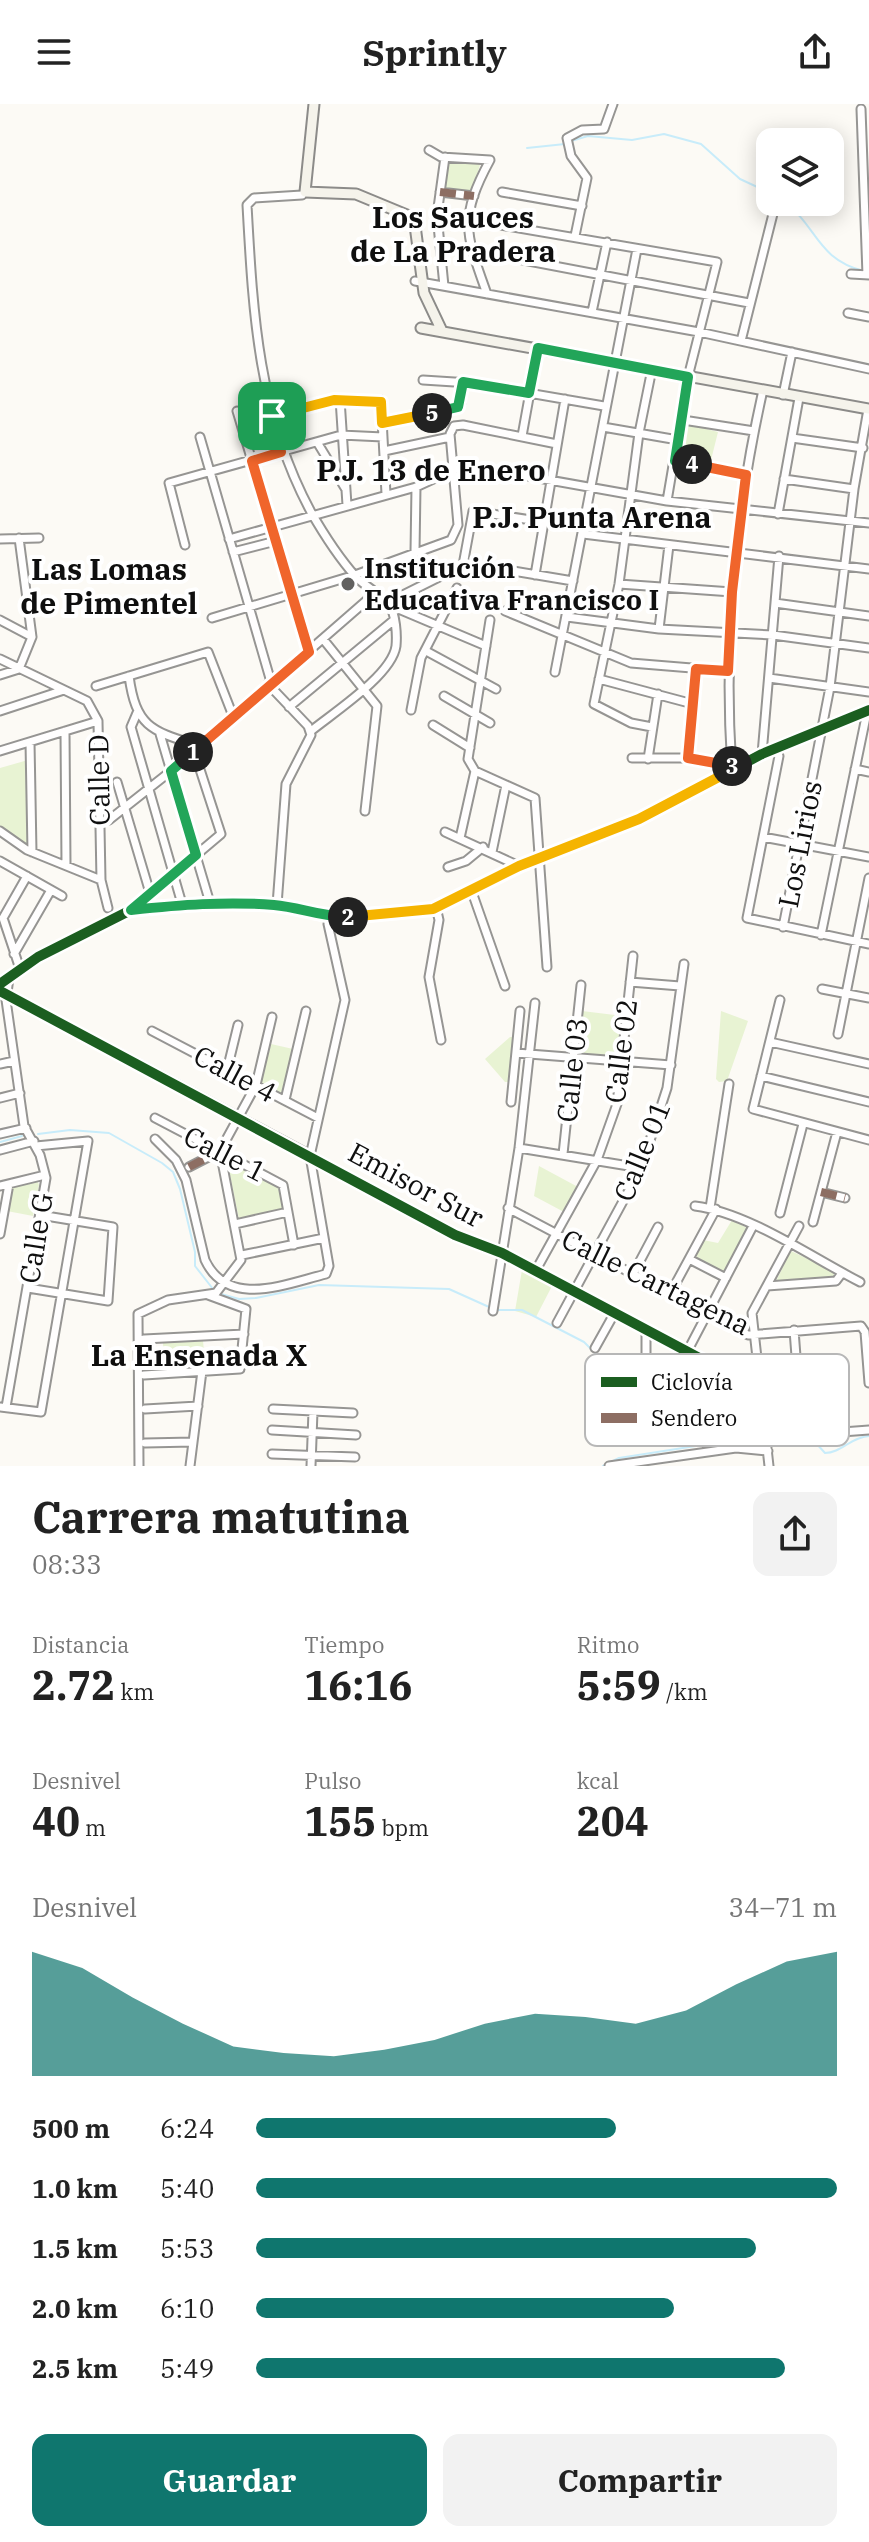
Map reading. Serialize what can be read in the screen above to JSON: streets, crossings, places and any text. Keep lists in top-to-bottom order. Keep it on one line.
{"streets":{"street":["Calle D","Los Lirios","Calle 02","Calle 03","Calle 4","Calle 01","Calle 1","Emisor Sur","Calle G","Calle Cartagena"]},"crossings":[["Calle 02","Calle Cartagena"],["Calle 01","Calle Cartagena"]],"districts":["Los Sauces de La Pradera","P.J. 13 de Enero","P.J. Punta Arena","Las Lomas de Pimentel","La Ensenada X"],"places":["Institución Educativa Francisco I"],"legend":["Ciclovía","Sendero"],"page":{"header":"Sprintly","pins":["5","4","1","3","2"],"heading":["Carrera matutina","08:33"],"stats":[["Distancia","2.72 km"],["Tiempo","16:16"],["Ritmo","5:59 /km"],["Desnivel","40 m"],["Pulso","155 bpm"],["kcal","204"]],"chart":["Desnivel","34–71 m"],"list":[{"name":"500 m","note":"6:24"},{"name":"1.0 km","note":"5:40"},{"name":"1.5 km","note":"5:53"},{"name":"2.0 km","note":"6:10"},{"name":"2.5 km","note":"5:49"}],"buttons":["Guardar","Compartir"]}}
